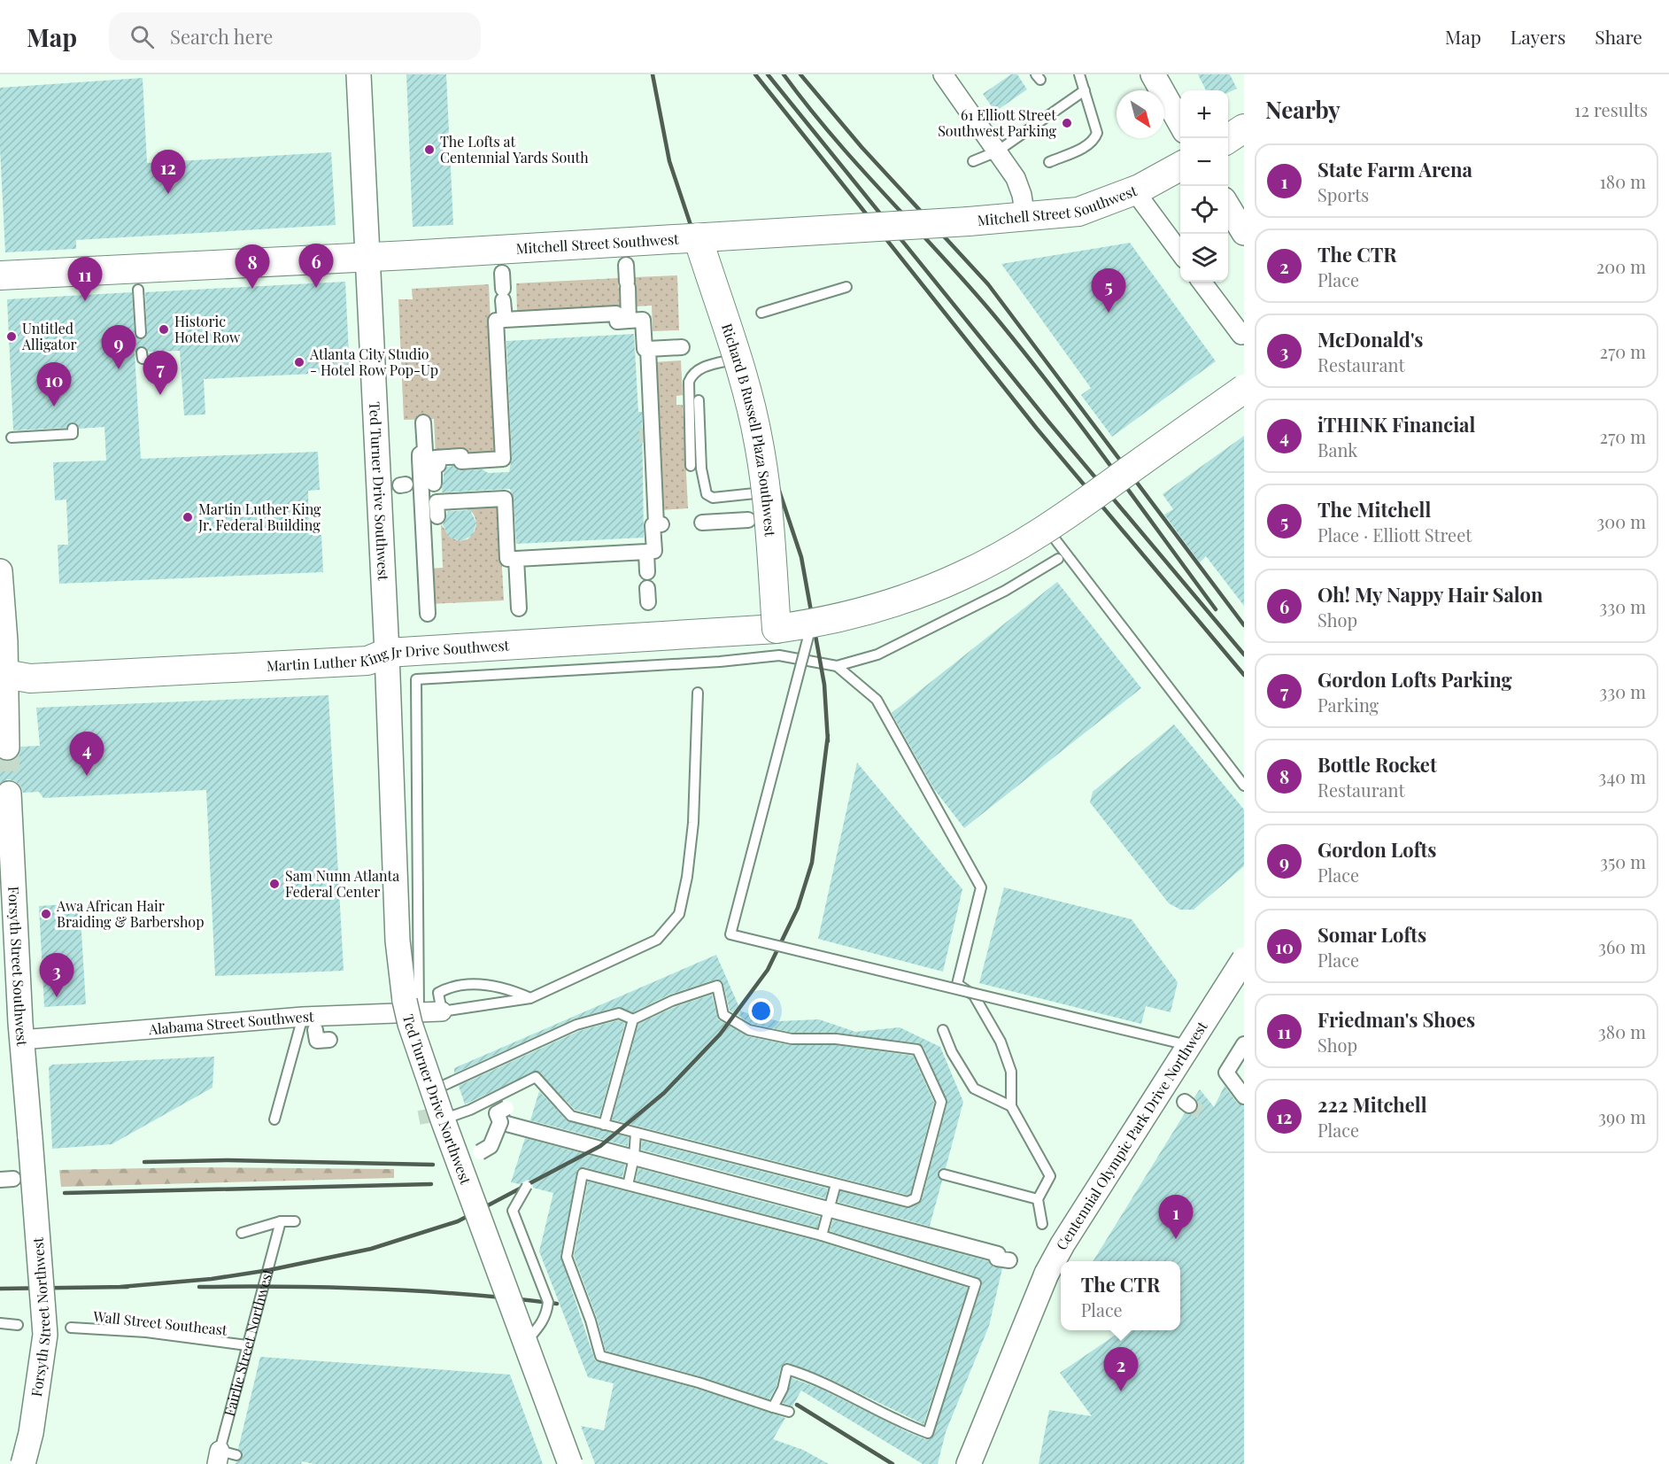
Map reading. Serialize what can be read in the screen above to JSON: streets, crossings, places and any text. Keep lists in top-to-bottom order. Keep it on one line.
{"streets":{"main road":["Mitchell Street Southwest","Richard B Russell Plaza Southwest","Martin Luther King Jr Drive Southwest"],"street":["Ted Turner Drive Southwest","Forsyth Street Southwest","Alabama Street Southwest","Ted Turner Drive Northwest","Centennial Olympic Park Drive Northwest","Forsyth Street Northwest"],"lane":["Wall Street Southeast","Fairlie Street Northwest"]},"crossings":[["Mitchell Street Southwest","Richard B Russell Plaza Southwest"],["Mitchell Street Southwest","Ted Turner Drive Southwest"],["Richard B Russell Plaza Southwest","Martin Luther King Jr Drive Southwest"],["Ted Turner Drive Southwest","Martin Luther King Jr Drive Southwest"],["Ted Turner Drive Southwest","Ted Turner Drive Northwest"],["Martin Luther King Jr Drive Southwest","Ted Turner Drive Northwest"],["Forsyth Street Southwest","Alabama Street Southwest"],["Forsyth Street Southwest","Forsyth Street Northwest"],["Wall Street Southeast","Fairlie Street Northwest"]],"places":["61 Elliott Street Southwest Parking","The Lofts at Centennial Yards South","Historic Hotel Row","Untitled Alligator","Atlanta City Studio - Hotel Row Pop-Up","Martin Luther King Jr. Federal Building","Sam Nunn Atlanta Federal Center","Awa African Hair Braiding & Barbershop"],"north":"bottom right","page":{"header":"Map","search":"Search here","nav":["Map","Layers","Share"],"heading":["Nearby","12 results"],"map_buttons":["+","−"],"list":[{"mark":"1","name":"State Farm Arena","note":"Sports","value":"180 m"},{"mark":"2","name":"The CTR","note":"Place","value":"200 m"},{"mark":"3","name":"McDonald's","note":"Restaurant","value":"270 m"},{"mark":"4","name":"iTHINK Financial","note":"Bank","value":"270 m"},{"mark":"5","name":"The Mitchell","note":"Place · Elliott Street","value":"300 m"},{"mark":"6","name":"Oh! My Nappy Hair Salon","note":"Shop","value":"330 m"},{"mark":"7","name":"Gordon Lofts Parking","note":"Parking","value":"330 m"},{"mark":"8","name":"Bottle Rocket","note":"Restaurant","value":"340 m"},{"mark":"9","name":"Gordon Lofts","note":"Place","value":"350 m"},{"mark":"10","name":"Somar Lofts","note":"Place","value":"360 m"},{"mark":"11","name":"Friedman's Shoes","note":"Shop","value":"380 m"},{"mark":"12","name":"222 Mitchell","note":"Place","value":"390 m"}],"pins":["12","6","8","11","5","9","7","10","4","3","1","2"],"popup":["The CTR","Place"]}}
